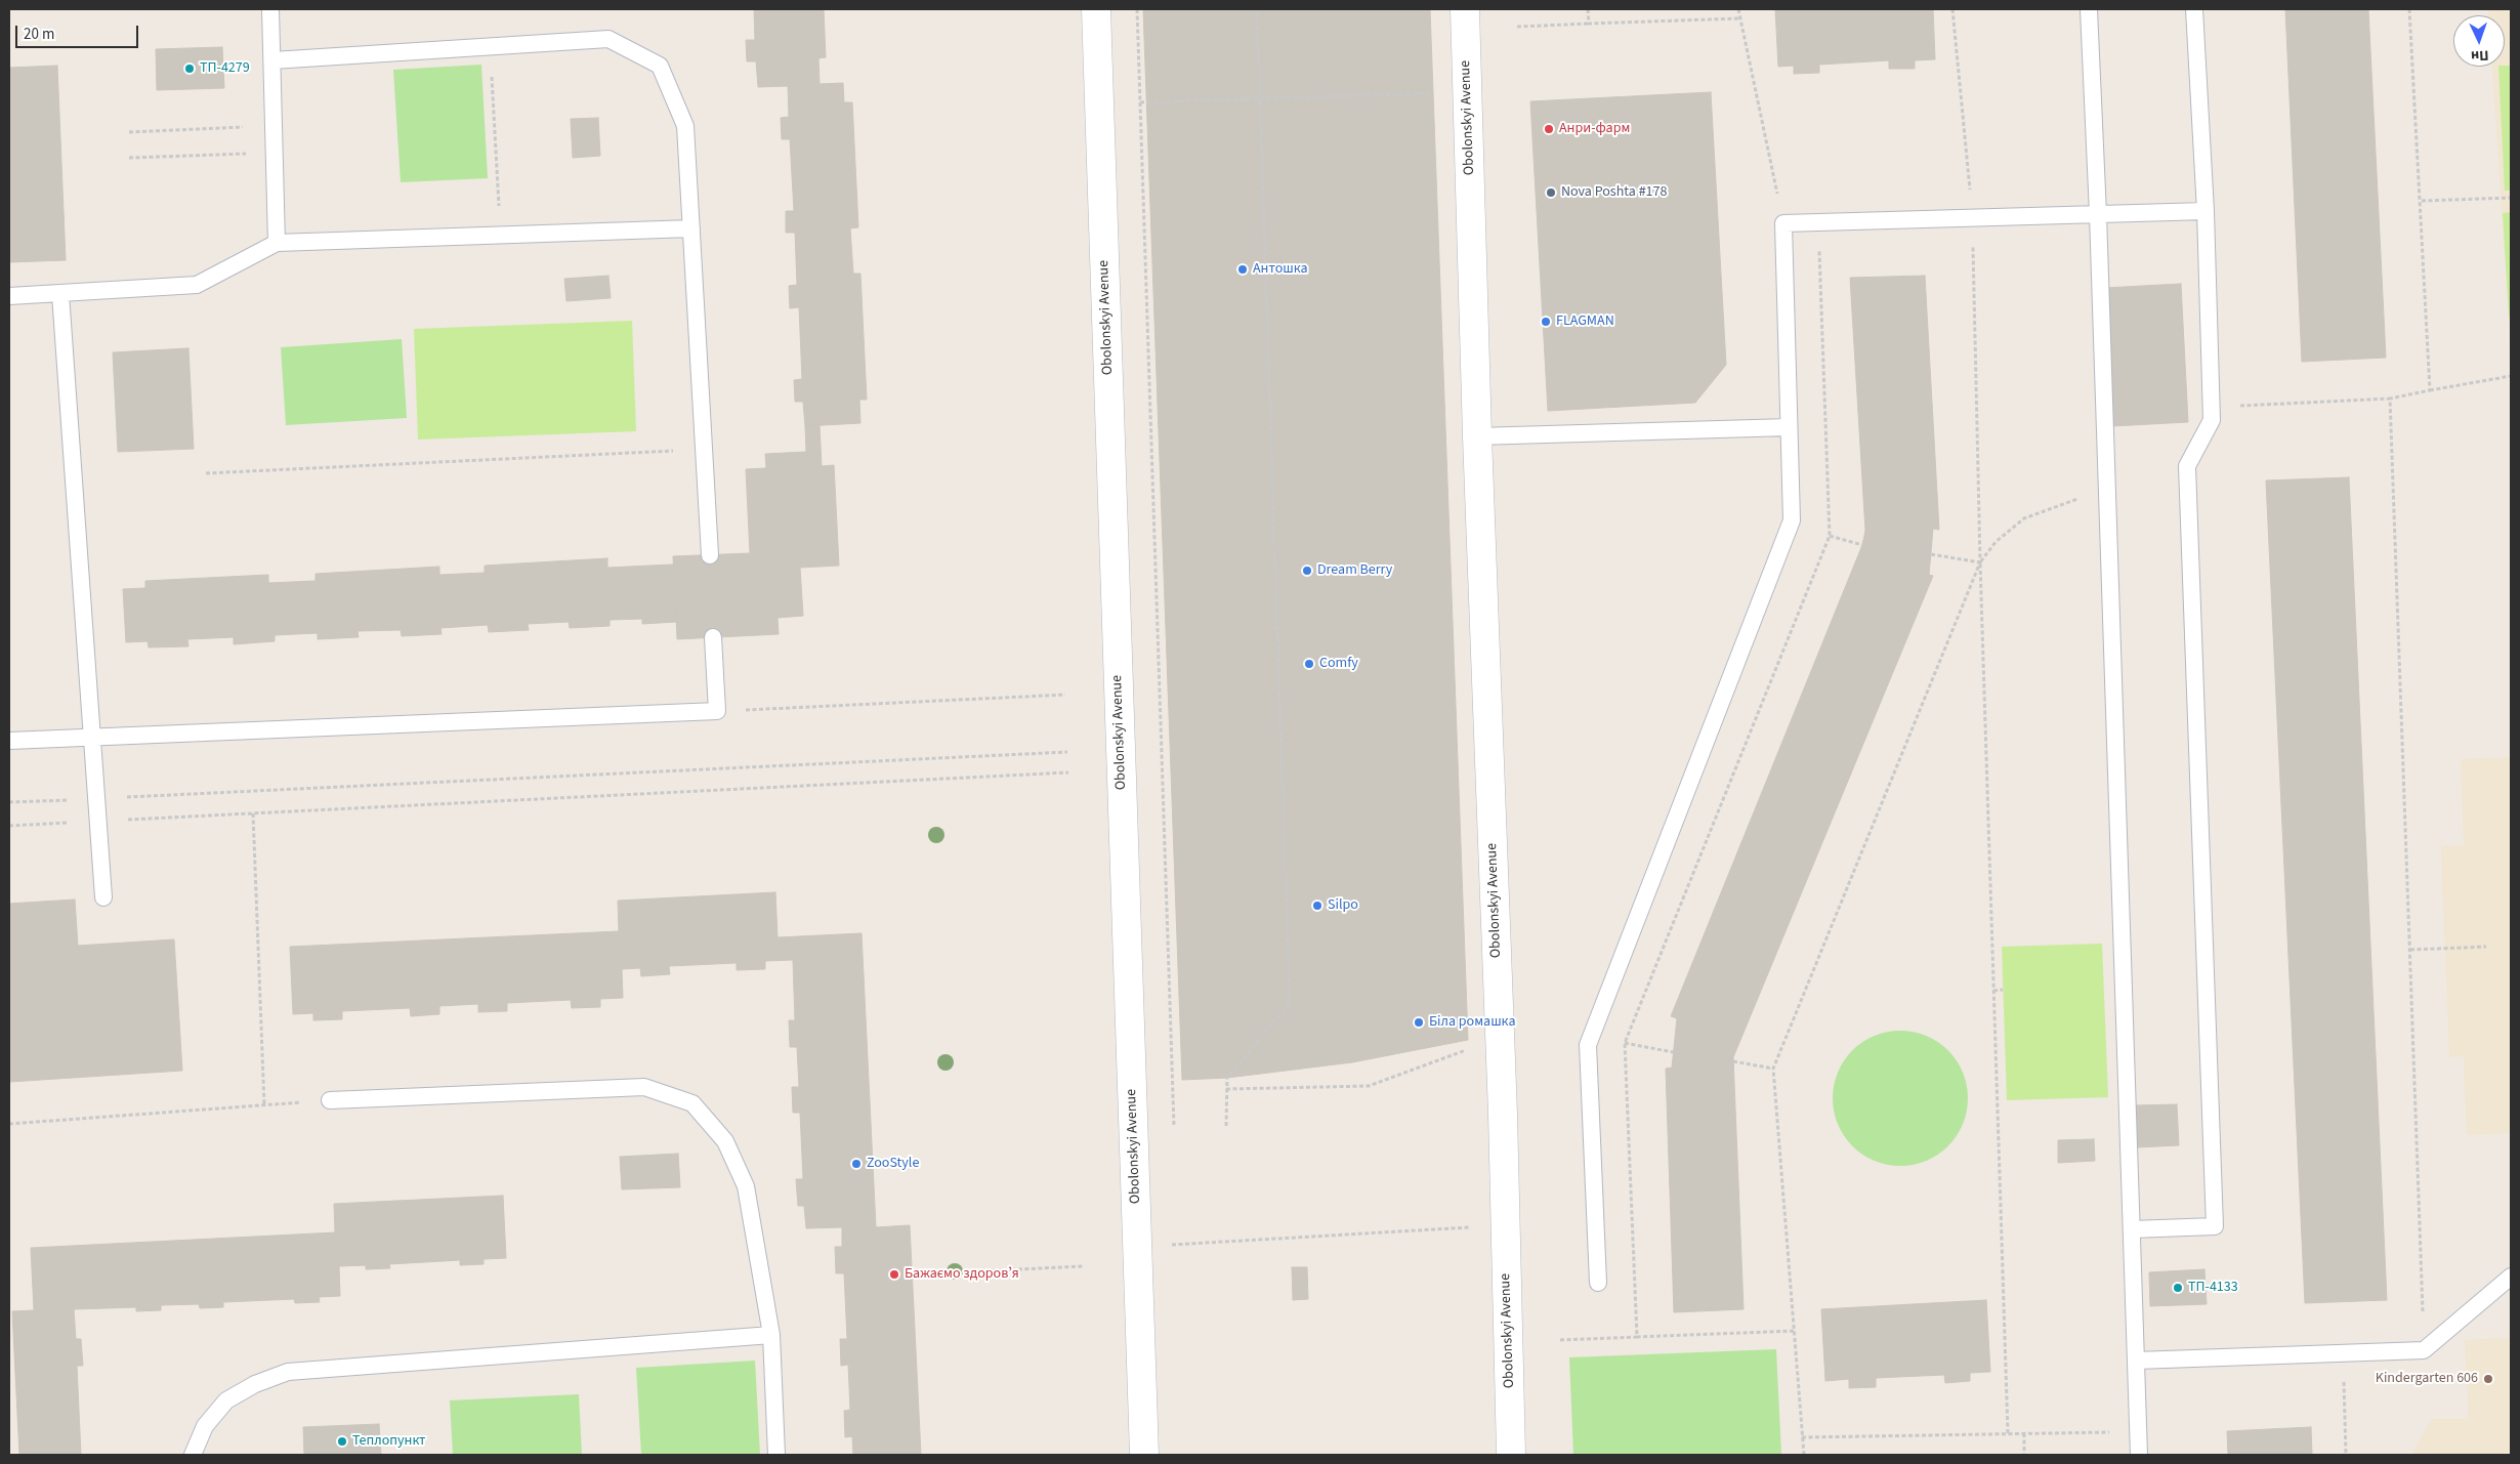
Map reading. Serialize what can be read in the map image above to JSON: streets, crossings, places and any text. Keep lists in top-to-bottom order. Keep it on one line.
{"streets":{"main road":["Obolonskyi Avenue"]},"places":["ТП-4279","Анри-фарм","Nova Poshta #178","Антошка","FLAGMAN","Dream Berry","Comfy","Silpo","Біла ромашка","ZooStyle","Бажаємо здоровʼя","ТП-4133","Kindergarten 606","Теплопункт"],"scale_bar":"20 m","north":"bottom"}
